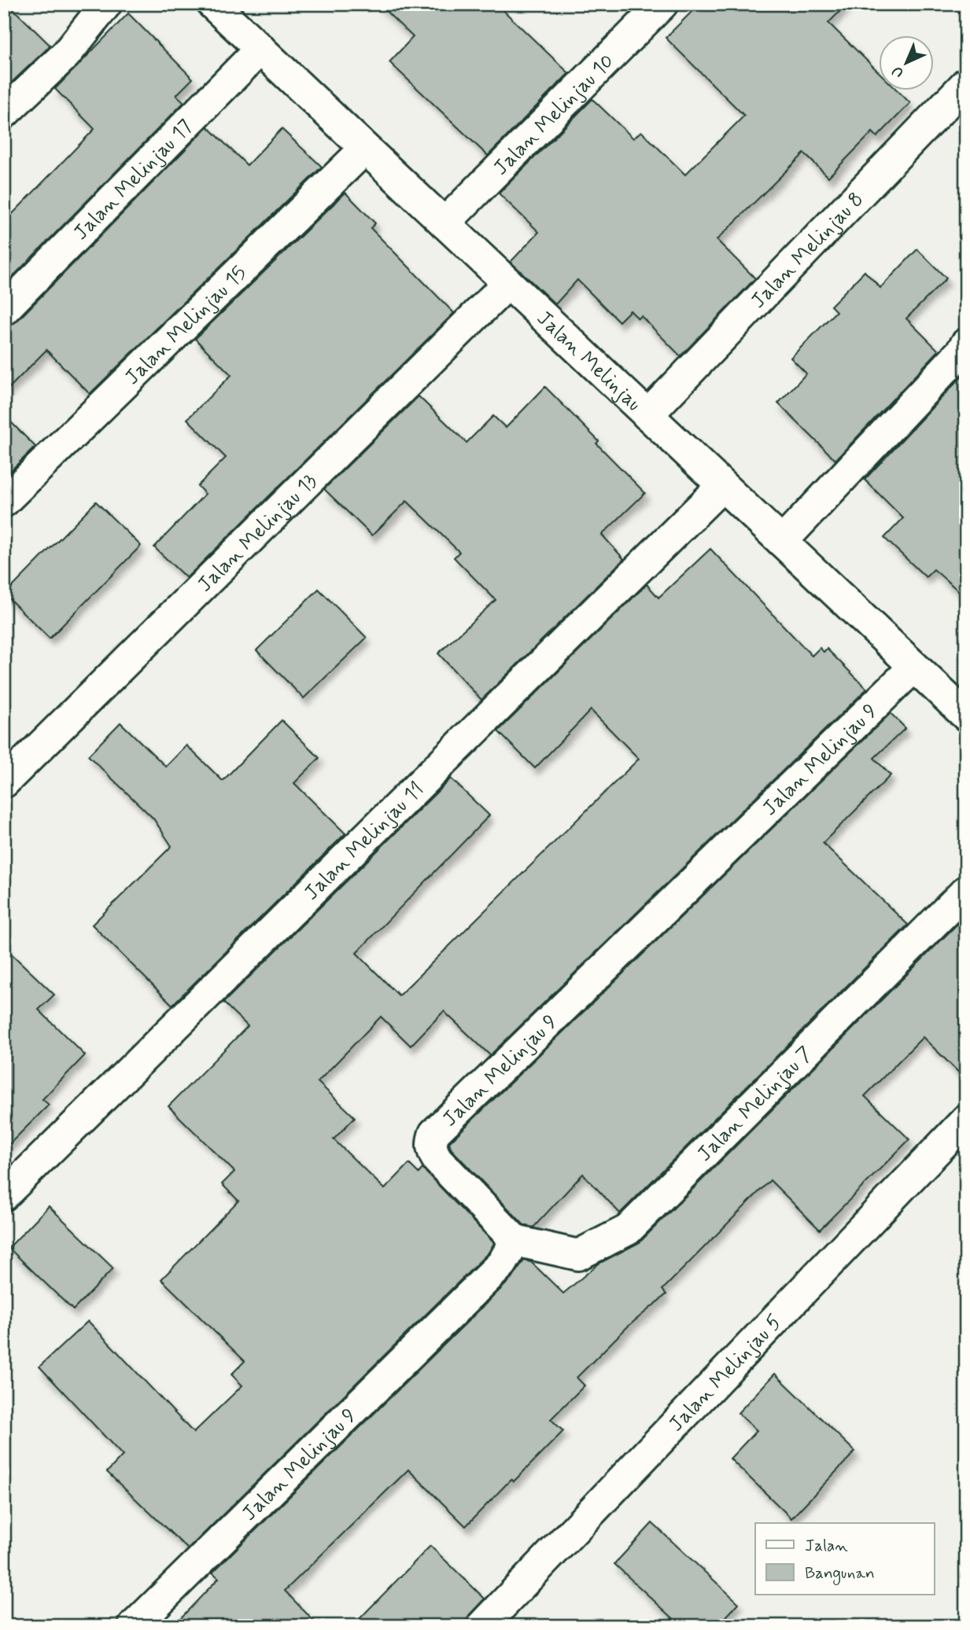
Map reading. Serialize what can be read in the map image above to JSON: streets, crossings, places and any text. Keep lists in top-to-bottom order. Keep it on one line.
{"streets":{"street":["Jalan Melinjau 10","Jalan Melinjau 17","Jalan Melinjau 8","Jalan Melinjau 15","Jalan Melinjau","Jalan Melinjau 13","Jalan Melinjau 9","Jalan Melinjau 11","Jalan Melinjau 7","Jalan Melinjau 5"]},"crossings":[["Jalan Melinjau 10","Jalan Melinjau"],["Jalan Melinjau 17","Jalan Melinjau"],["Jalan Melinjau 8","Jalan Melinjau"],["Jalan Melinjau 15","Jalan Melinjau"],["Jalan Melinjau","Jalan Melinjau 13"],["Jalan Melinjau","Jalan Melinjau 9"],["Jalan Melinjau","Jalan Melinjau 11"],["Jalan Melinjau 9","Jalan Melinjau 7"]],"legend":["Jalan","Bangunan"],"north":"bottom left"}
